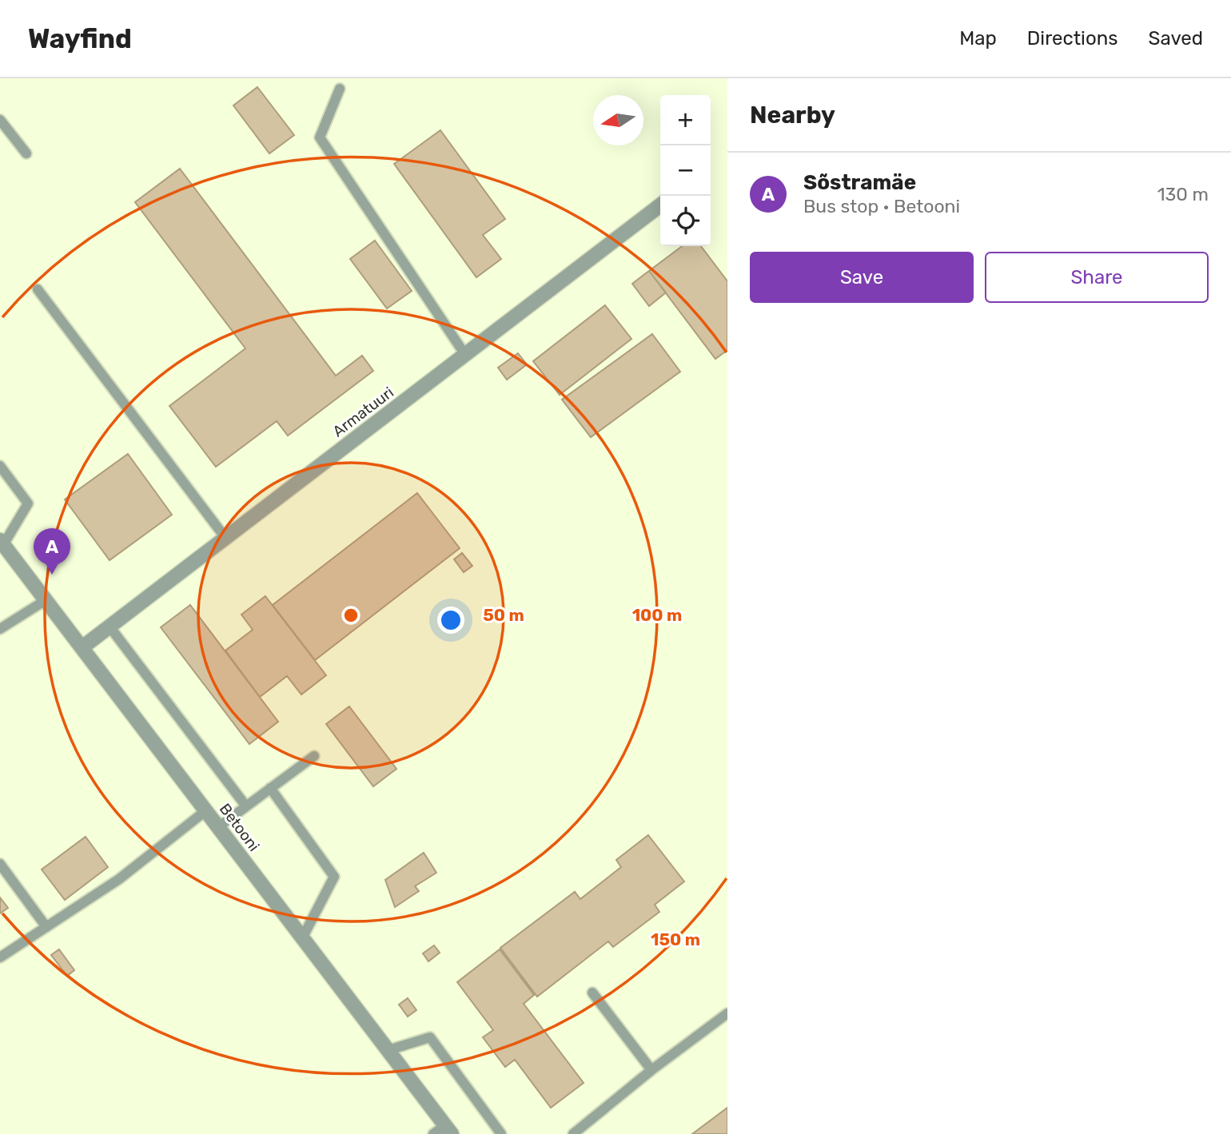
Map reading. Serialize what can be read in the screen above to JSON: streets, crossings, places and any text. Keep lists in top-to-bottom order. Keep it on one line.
{"streets":{"street":["Armatuuri","Betooni"]},"crossings":[["Armatuuri","Betooni"]],"north":"left","page":{"header":"Wayfind","nav":["Map","Directions","Saved"],"heading":"Nearby","map_buttons":["+","−"],"list":[{"mark":"A","name":"Sõstramäe","note":"Bus stop · Betooni","value":"130 m"}],"buttons":["Save","Share"],"pins":"A"},"rings":["50 m","100 m","150 m"]}
